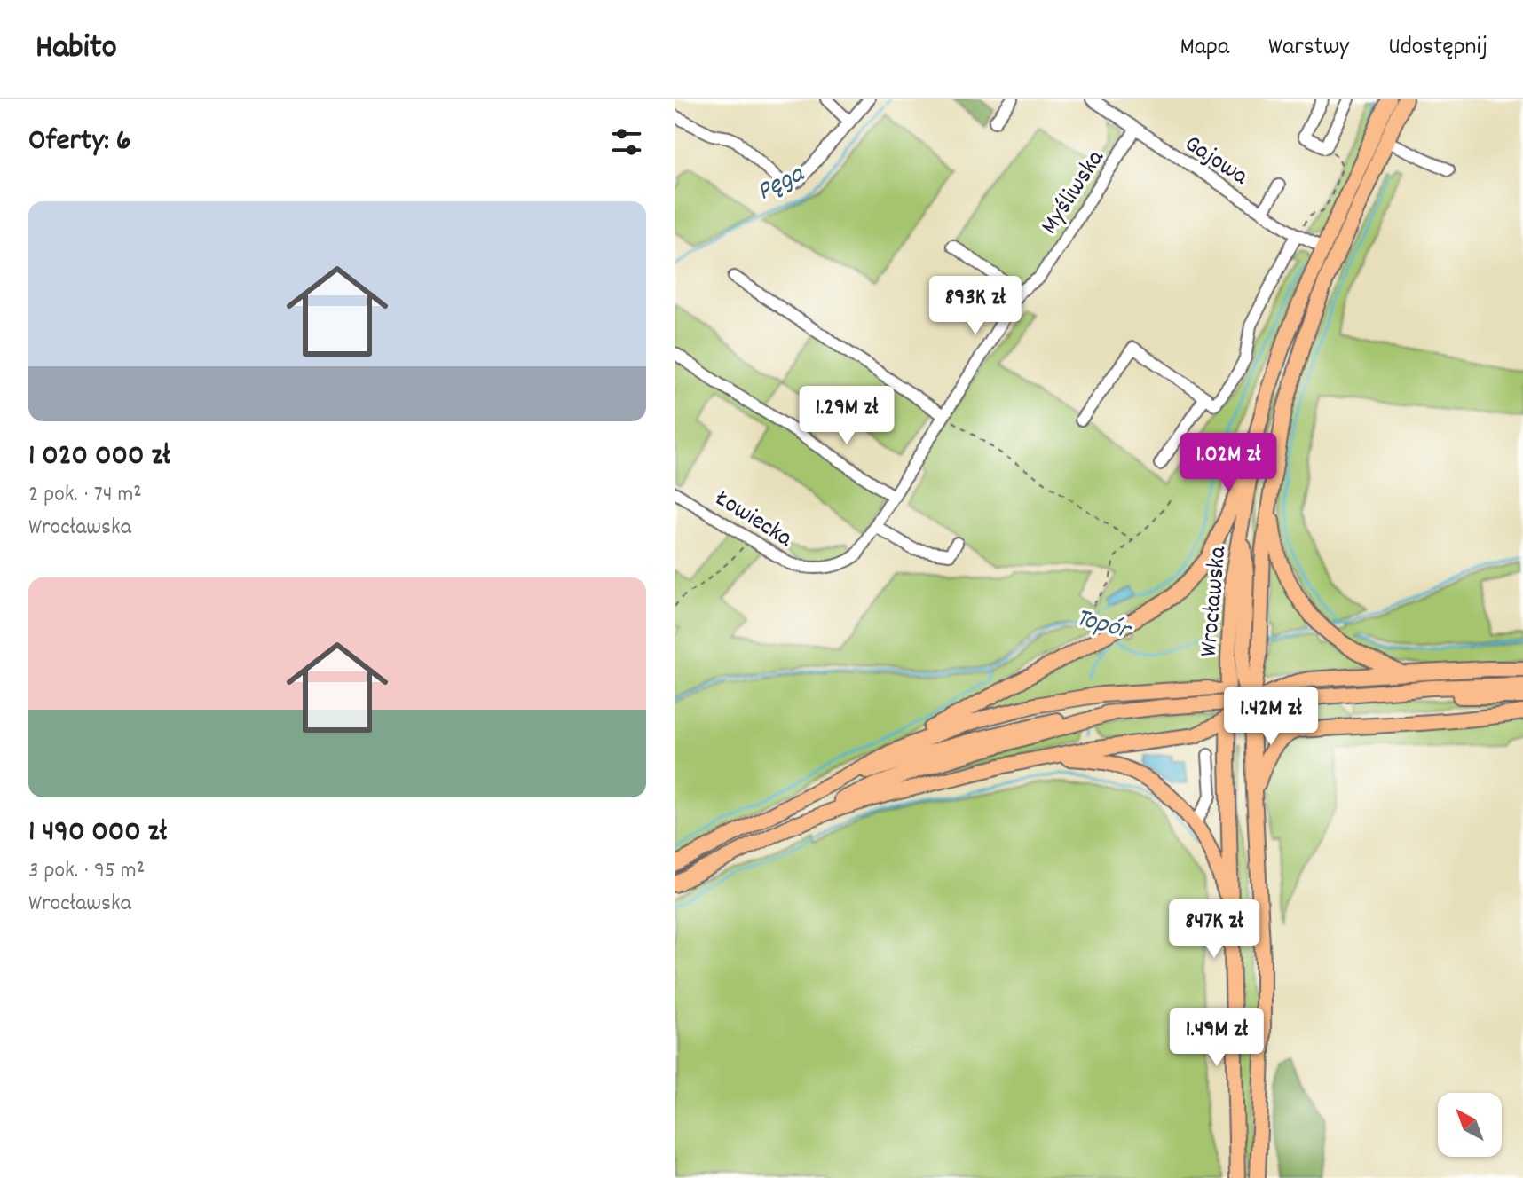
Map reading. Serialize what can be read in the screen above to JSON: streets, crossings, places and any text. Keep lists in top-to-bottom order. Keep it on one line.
{"streets":{"main road":["Wrocławska"],"street":["Gajowa","Myśliwska","Łowiecka"]},"crossings":[["Gajowa","Myśliwska"],["Gajowa","Wrocławska"],["Myśliwska","Łowiecka"]],"water":["Pęga","Topór"],"north":"top left","page":{"header":"Habito","nav":["Mapa","Warstwy","Udostępnij"],"heading":"Oferty: 6","list":[{"name":"1 020 000 zł","note":"2 pok. · 74 m² · Wrocławska"},{"name":"1 490 000 zł","note":"3 pok. · 95 m² · Wrocławska"}],"price":["893K zł","1.29M zł","1.02M zł","1.42M zł","847K zł","1.49M zł"]}}
